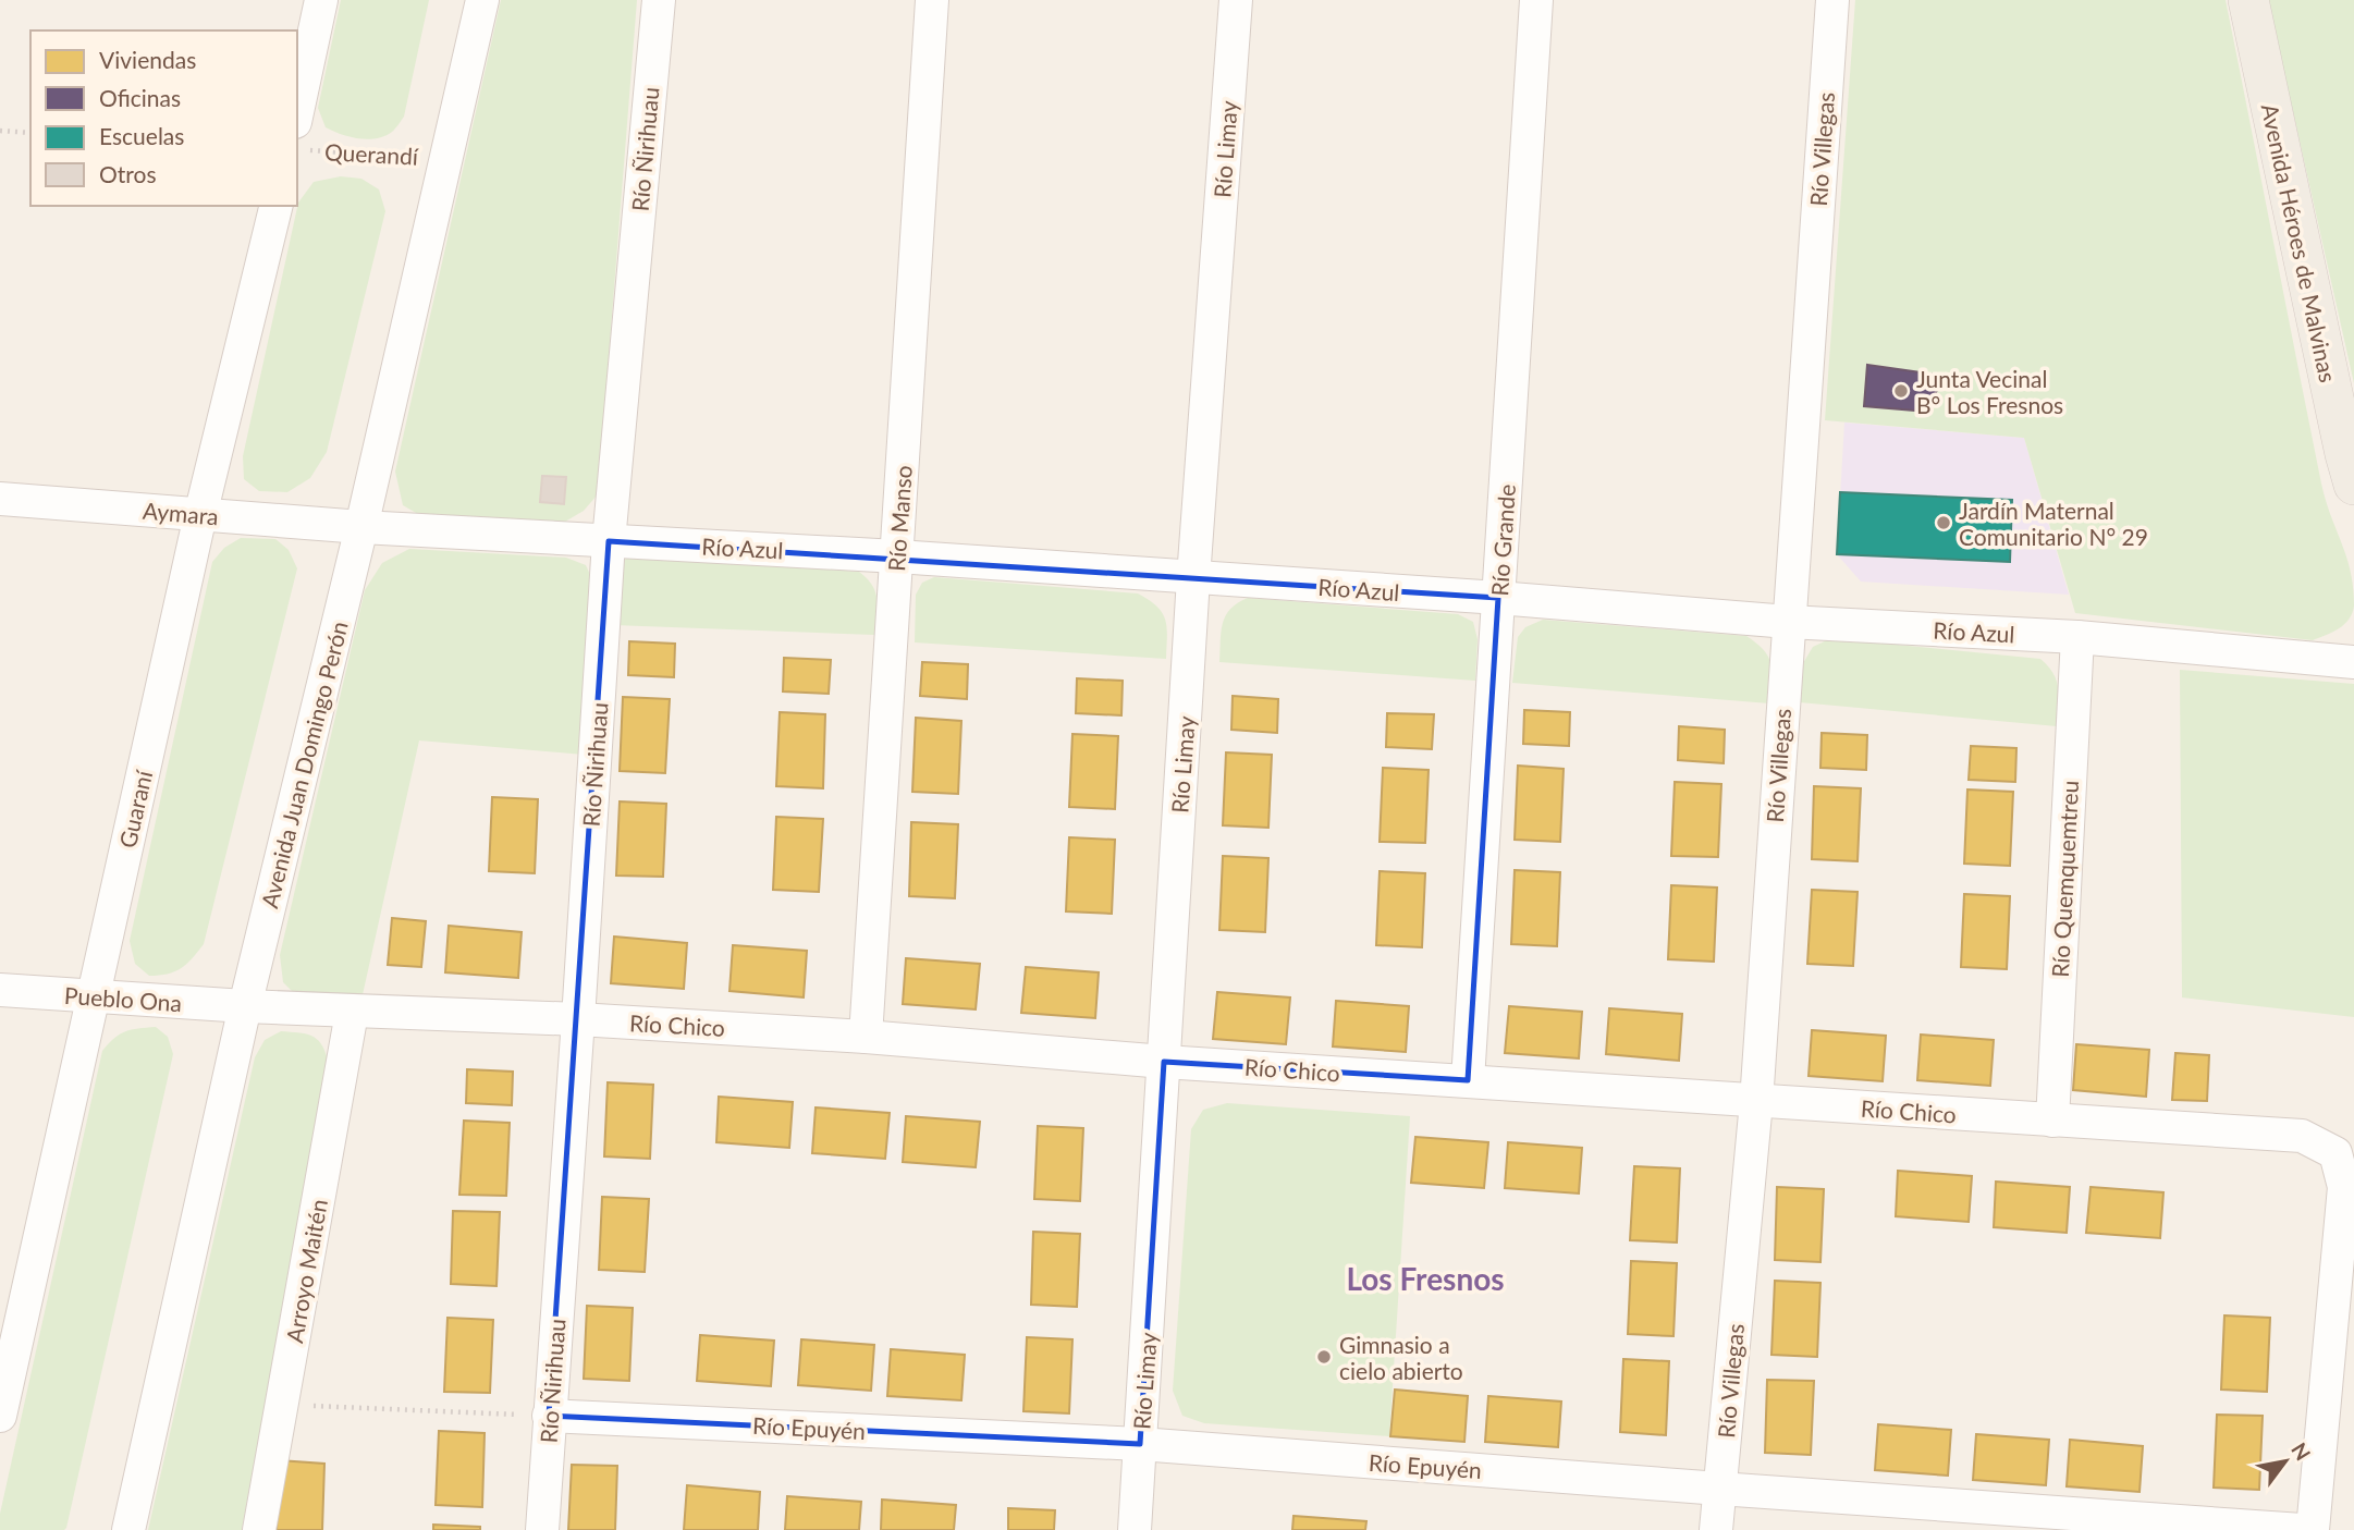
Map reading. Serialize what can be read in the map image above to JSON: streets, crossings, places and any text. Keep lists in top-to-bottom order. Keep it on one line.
{"streets":{"main road":["Avenida Héroes de Malvinas"],"street":["Río Ñirihuau","Río Limay","Río Villegas","Aymara","Río Manso","Río Grande","Río Azul","Avenida Juan Domingo Perón","Guaraní","Río Quemquemtreu","Pueblo Ona","Río Chico","Arroyo Maitén","Río Epuyén"],"path":["Querandí"]},"crossings":[["Río Ñirihuau","Río Azul"],["Río Ñirihuau","Río Chico"],["Río Ñirihuau","Río Epuyén"],["Río Limay","Río Azul"],["Río Limay","Río Chico"],["Río Limay","Río Epuyén"],["Río Villegas","Río Azul"],["Río Villegas","Río Chico"],["Río Villegas","Río Epuyén"],["Querandí","Avenida Juan Domingo Perón"],["Aymara","Río Azul"],["Aymara","Avenida Juan Domingo Perón"],["Aymara","Guaraní"],["Río Manso","Río Azul"],["Río Manso","Río Chico"],["Río Grande","Río Azul"],["Río Grande","Río Chico"],["Río Azul","Avenida Juan Domingo Perón"],["Río Azul","Río Quemquemtreu"],["Avenida Juan Domingo Perón","Pueblo Ona"],["Avenida Juan Domingo Perón","Río Chico"],["Guaraní","Pueblo Ona"],["Río Quemquemtreu","Río Chico"],["Pueblo Ona","Río Chico"],["Río Chico","Arroyo Maitén"]],"districts":["Los Fresnos"],"places":["Junta Vecinal B° Los Fresnos","Jardín Maternal Comunitario N° 29","Gimnasio a cielo abierto"],"legend":["Viviendas","Oficinas","Escuelas","Otros"],"north":"top right"}
